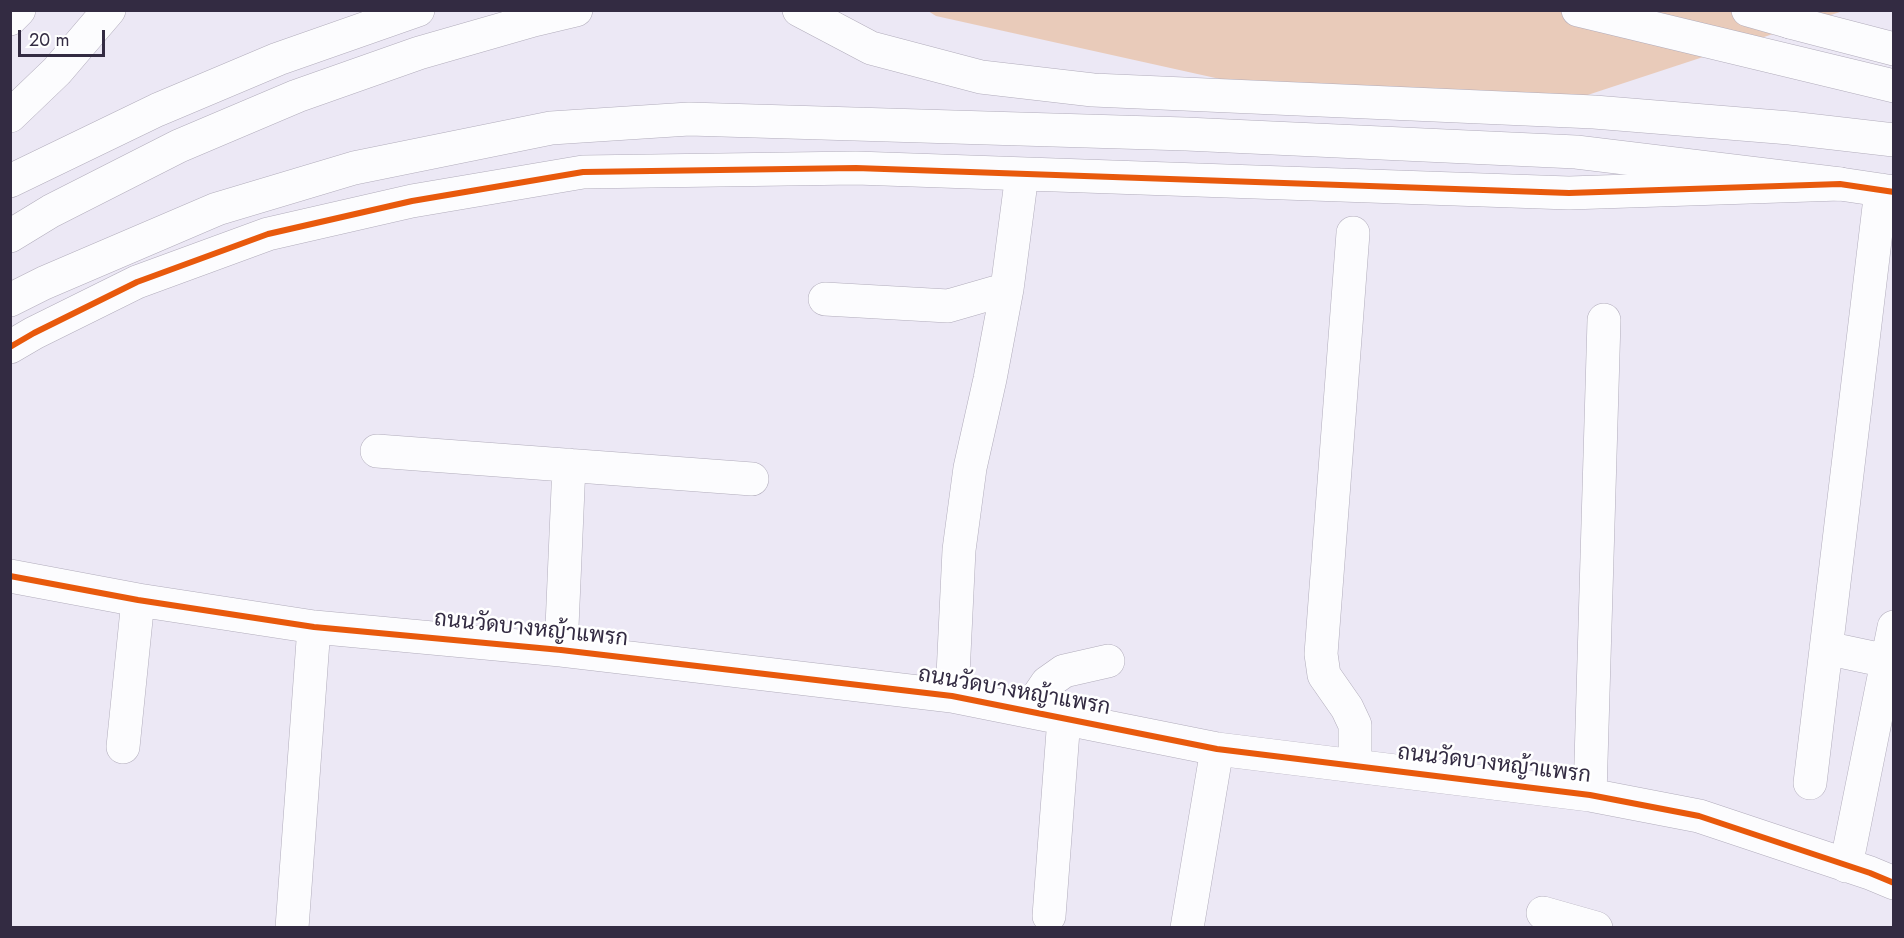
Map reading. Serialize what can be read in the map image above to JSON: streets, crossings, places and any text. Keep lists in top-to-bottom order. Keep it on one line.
{"streets":{"main road":["ถนนวัดบางหญ้าแพรก"]},"scale_bar":"20 m"}
